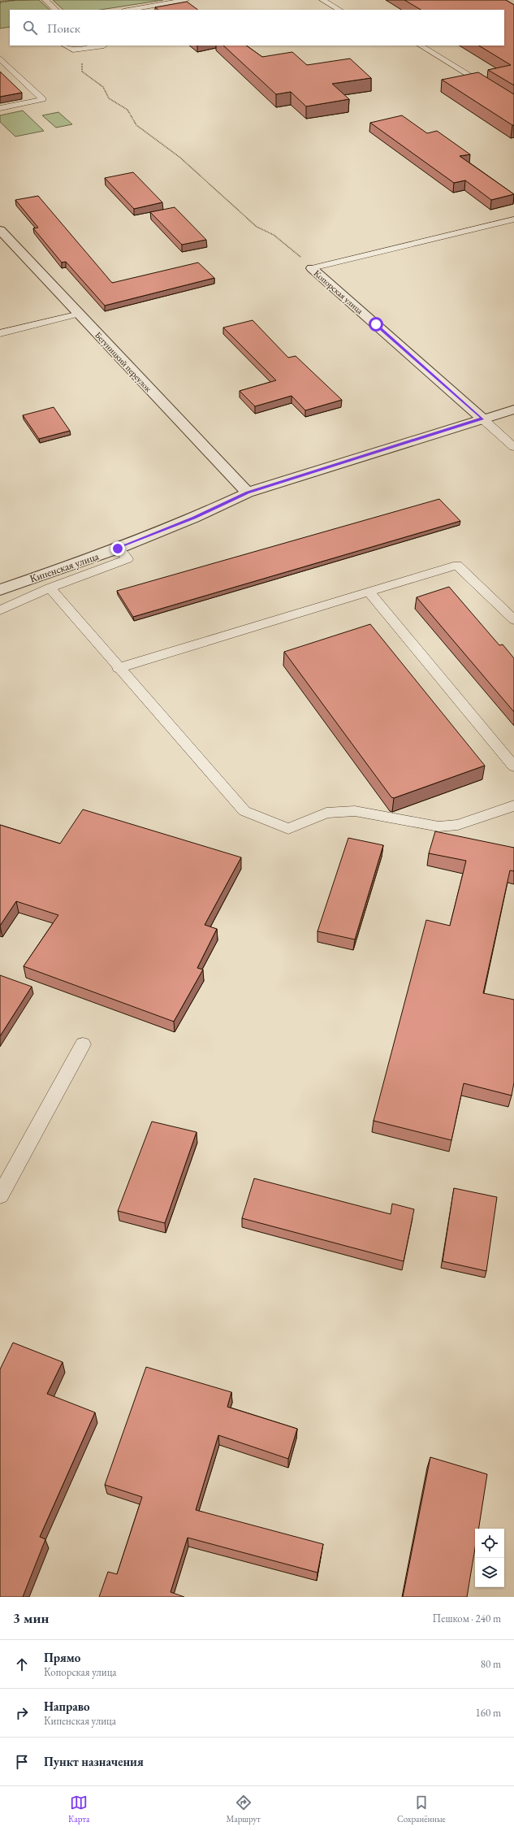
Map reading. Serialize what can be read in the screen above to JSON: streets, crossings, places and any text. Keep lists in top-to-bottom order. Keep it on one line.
{"streets":{"street":["Копорская улица","Бегуницкий переулок","Кипенская улица"]},"crossings":[["Копорская улица","Кипенская улица"],["Бегуницкий переулок","Кипенская улица"]],"page":{"search":"Поиск","heading":["3 мин","Пешком · 240 m"],"list":[["Прямо","Копорская улица","80 m"],["Направо","Кипенская улица","160 m"],"Пункт назначения"],"nav":["Карта","Маршрут","Сохранённые"]}}
